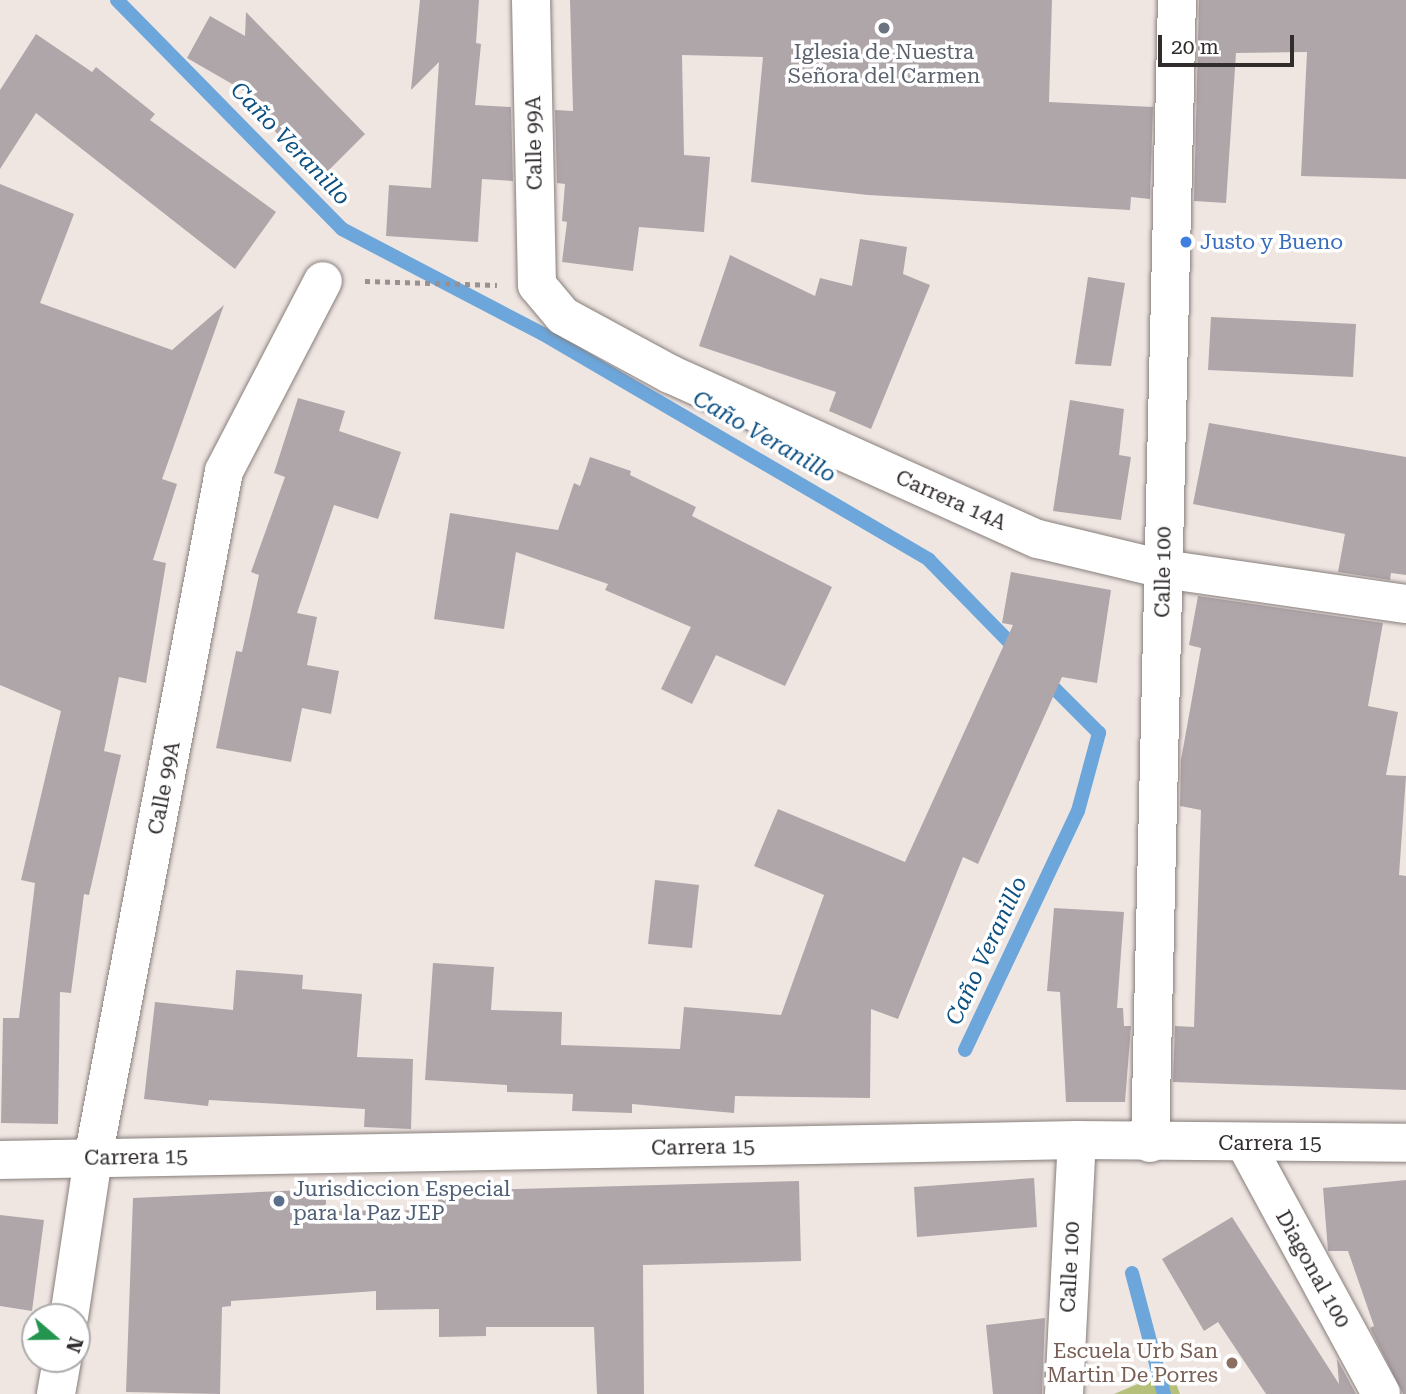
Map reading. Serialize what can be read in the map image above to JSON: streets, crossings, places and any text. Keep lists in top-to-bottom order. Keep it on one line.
{"streets":{"street":["Calle 99A","Carrera 14A","Calle 100","Carrera 15","Diagonal 100"]},"crossings":[["Calle 99A","Carrera 14A"],["Calle 99A","Carrera 15"],["Carrera 14A","Calle 100"],["Calle 100","Carrera 15"],["Carrera 15","Diagonal 100"]],"water":["Caño Veranillo"],"places":["Iglesia de Nuestra Señora del Carmen","Justo y Bueno","Jurisdiccion Especial para la Paz JEP","Escuela Urb San Martin De Porres"],"scale_bar":"20 m","north":"right"}
